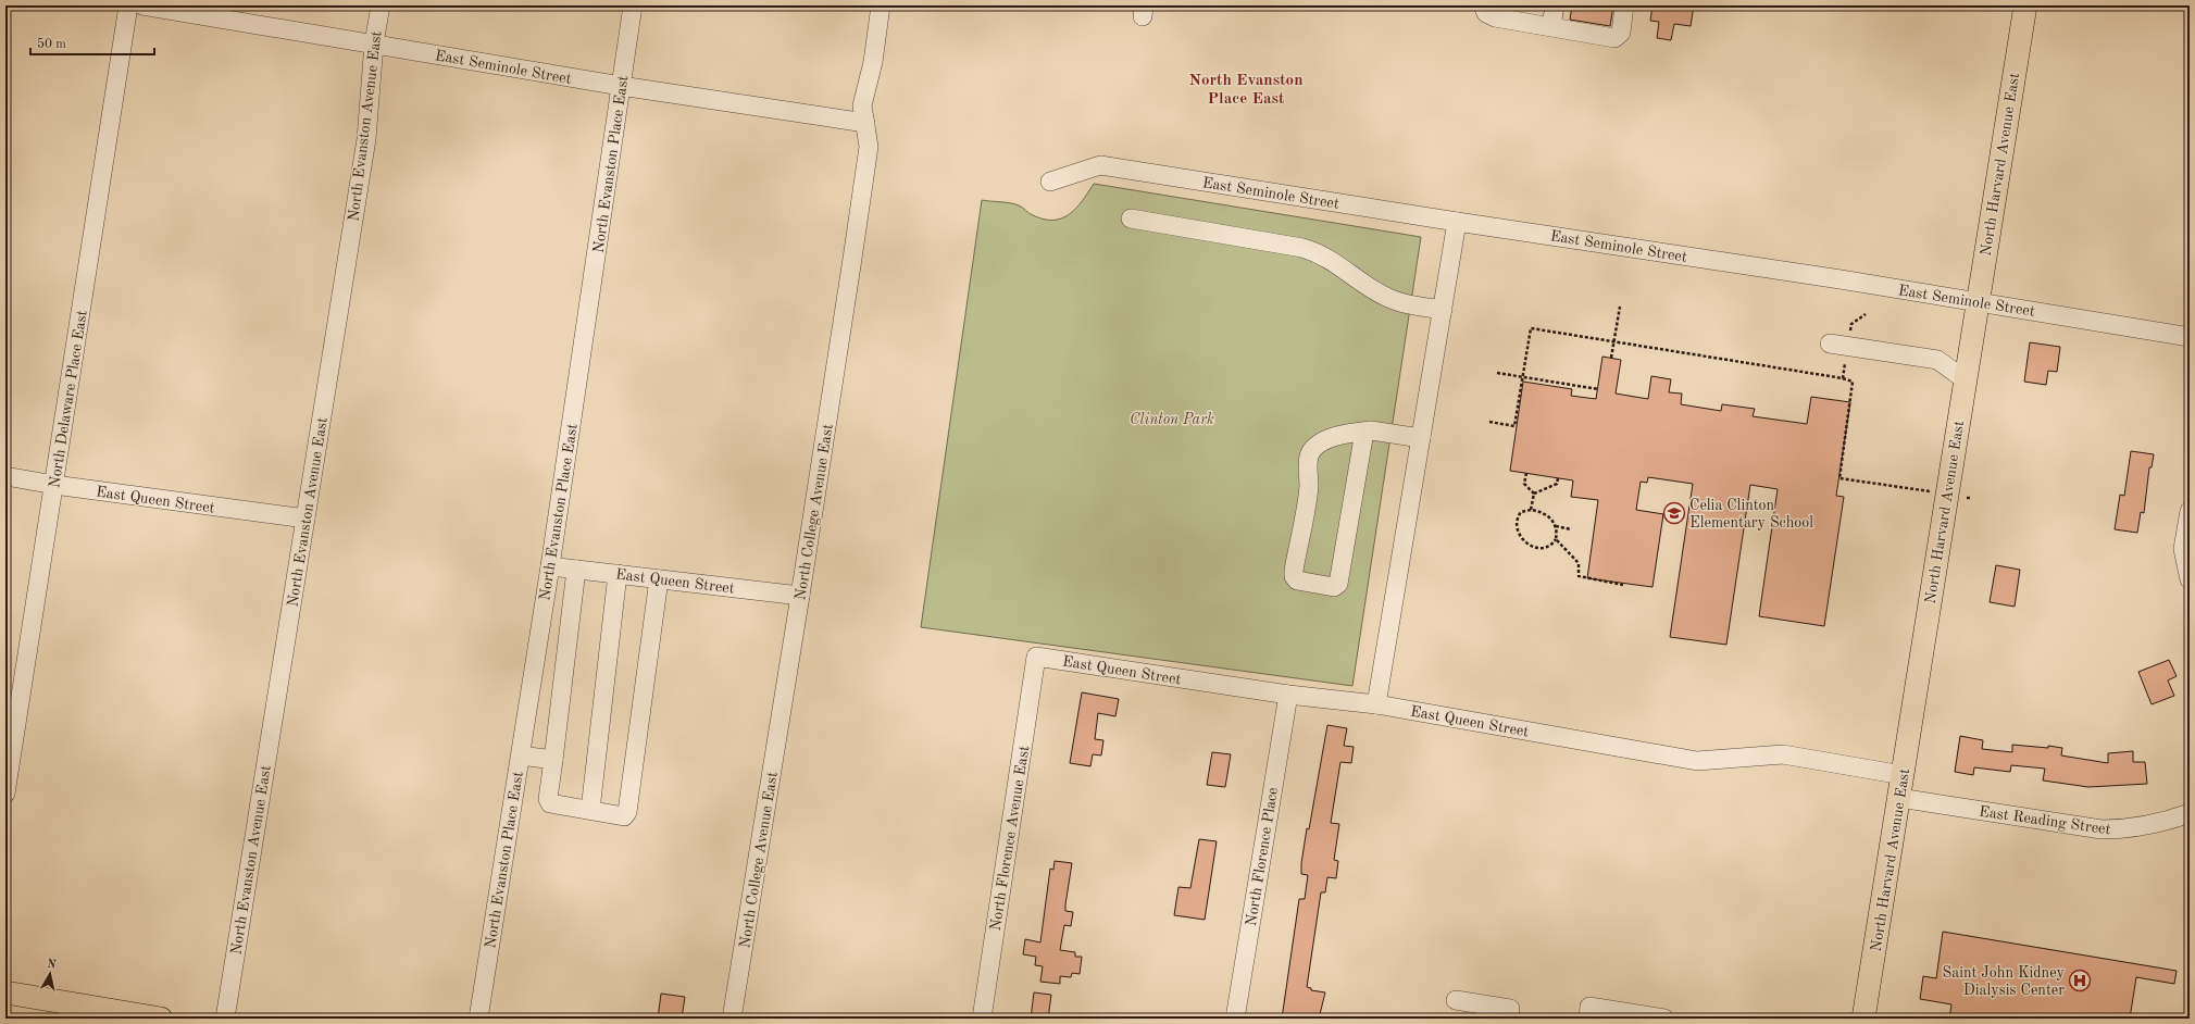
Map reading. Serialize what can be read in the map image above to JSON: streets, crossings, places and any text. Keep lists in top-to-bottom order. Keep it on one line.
{"streets":{"main road":["North Harvard Avenue East"],"street":["East Seminole Street","North Evanston Avenue East","North Evanston Place East","North Delaware Place East","East Queen Street","North College Avenue East","East Reading Street","North Florence Avenue East","North Florence Place"]},"crossings":[["East Seminole Street","North Evanston Avenue East"],["East Seminole Street","North Evanston Place East"],["East Seminole Street","North Harvard Avenue East"],["East Seminole Street","North College Avenue East"],["North Evanston Avenue East","East Queen Street"],["North Evanston Place East","East Queen Street"],["North Harvard Avenue East","East Queen Street"],["North Harvard Avenue East","East Reading Street"],["North Delaware Place East","East Queen Street"],["East Queen Street","North College Avenue East"],["East Queen Street","North Florence Avenue East"],["East Queen Street","North Florence Place"]],"districts":["North Evanston Place East"],"parks":["Clinton Park"],"places":{"school or university":["Celia Clinton Elementary School"],"hospital":["Saint John Kidney Dialysis Center"]},"scale_bar":"50 m","north":"top"}
